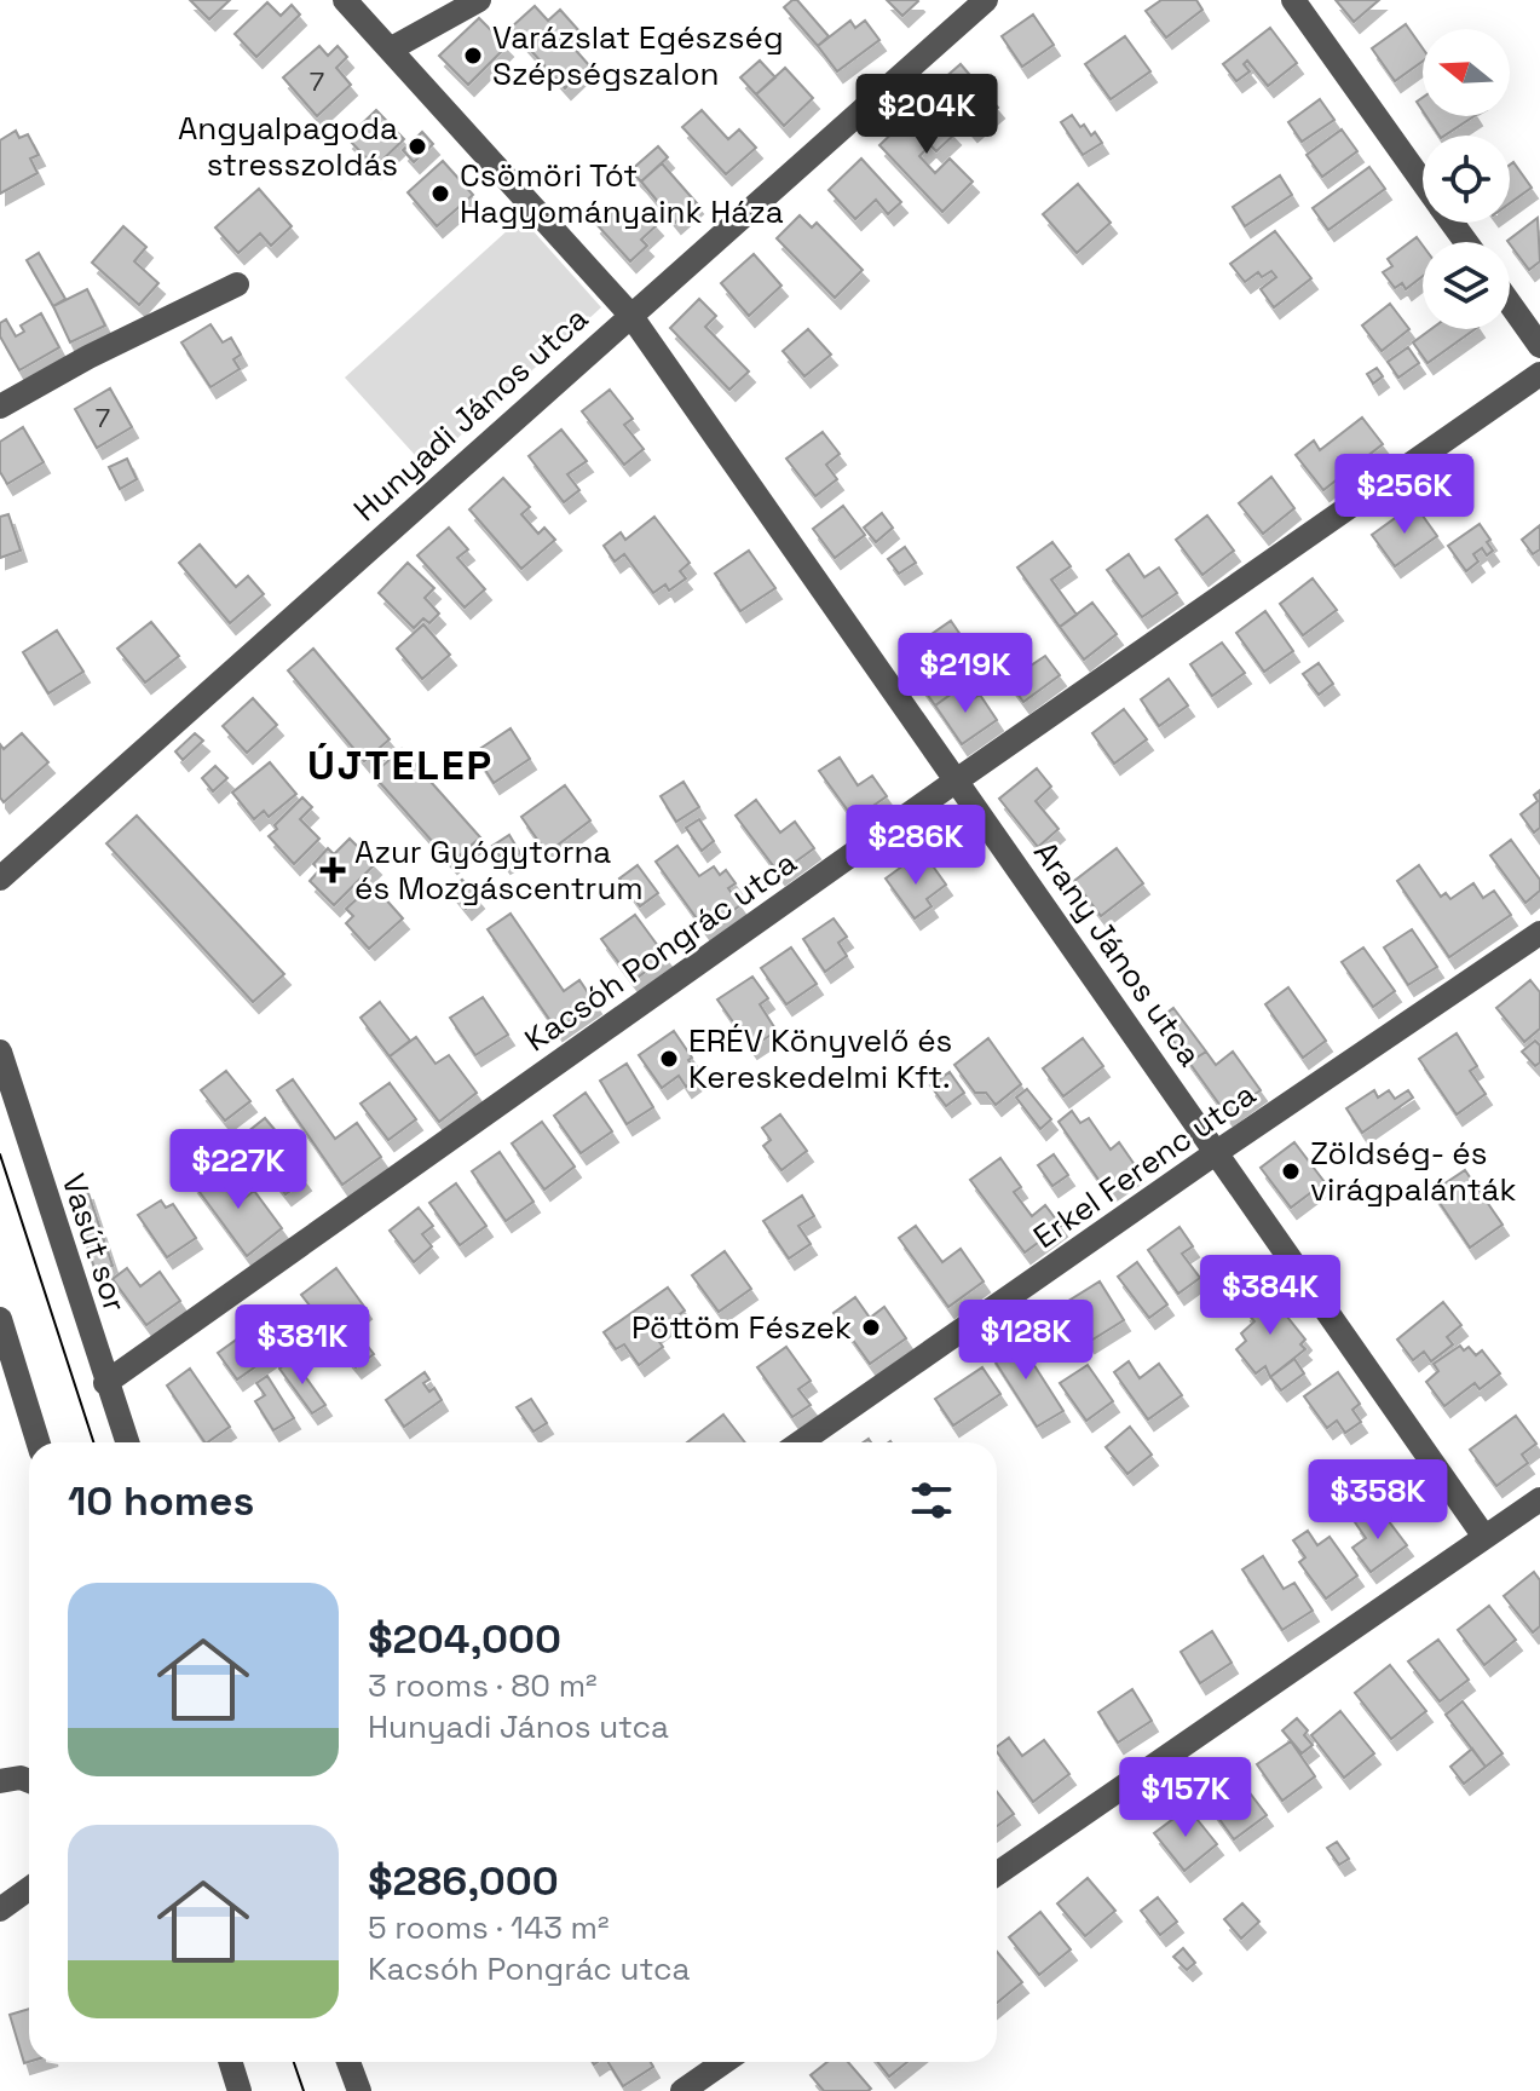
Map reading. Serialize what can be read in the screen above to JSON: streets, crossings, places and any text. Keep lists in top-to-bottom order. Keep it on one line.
{"streets":{"street":["Hunyadi János utca","Kacsóh Pongrác utca","Arany János utca","Erkel Ferenc utca","Vasút sor"]},"crossings":[["Hunyadi János utca","Arany János utca"],["Kacsóh Pongrác utca","Arany János utca"],["Kacsóh Pongrác utca","Vasút sor"],["Arany János utca","Erkel Ferenc utca"]],"districts":["ÚJTELEP"],"places":{"other":["Varázslat Egészség Szépségszalon","Angyalpagoda stresszoldás","Csömöri Tót Hagyományaink Háza","ERÉV Könyvelő és Kereskedelmi Kft.","Zöldség- és virágpalánták","Pöttöm Fészek"],"health":["Azur Gyógytorna és Mozgáscentrum"]},"house_numbers":["7","7"],"north":"left","page":{"price":["$204K","$256K","$219K","$286K","$227K","$384K","$128K","$381K","$358K","$157K"],"heading":"10 homes","list":[{"name":"$204,000","note":"3 rooms · 80 m² · Hunyadi János utca"},{"name":"$286,000","note":"5 rooms · 143 m² · Kacsóh Pongrác utca"}]}}
